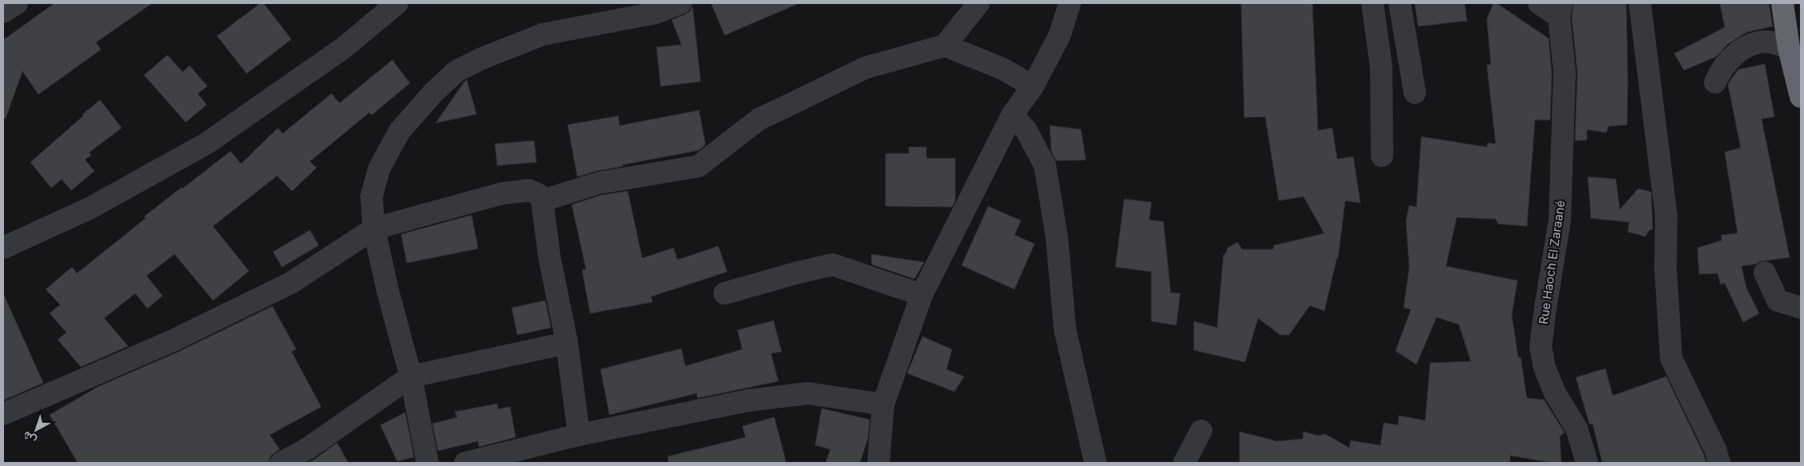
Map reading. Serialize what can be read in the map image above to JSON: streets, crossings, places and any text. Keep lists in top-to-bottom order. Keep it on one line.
{"streets":{"street":["Rue Haoch El Zaraané"]},"north":"bottom left"}
